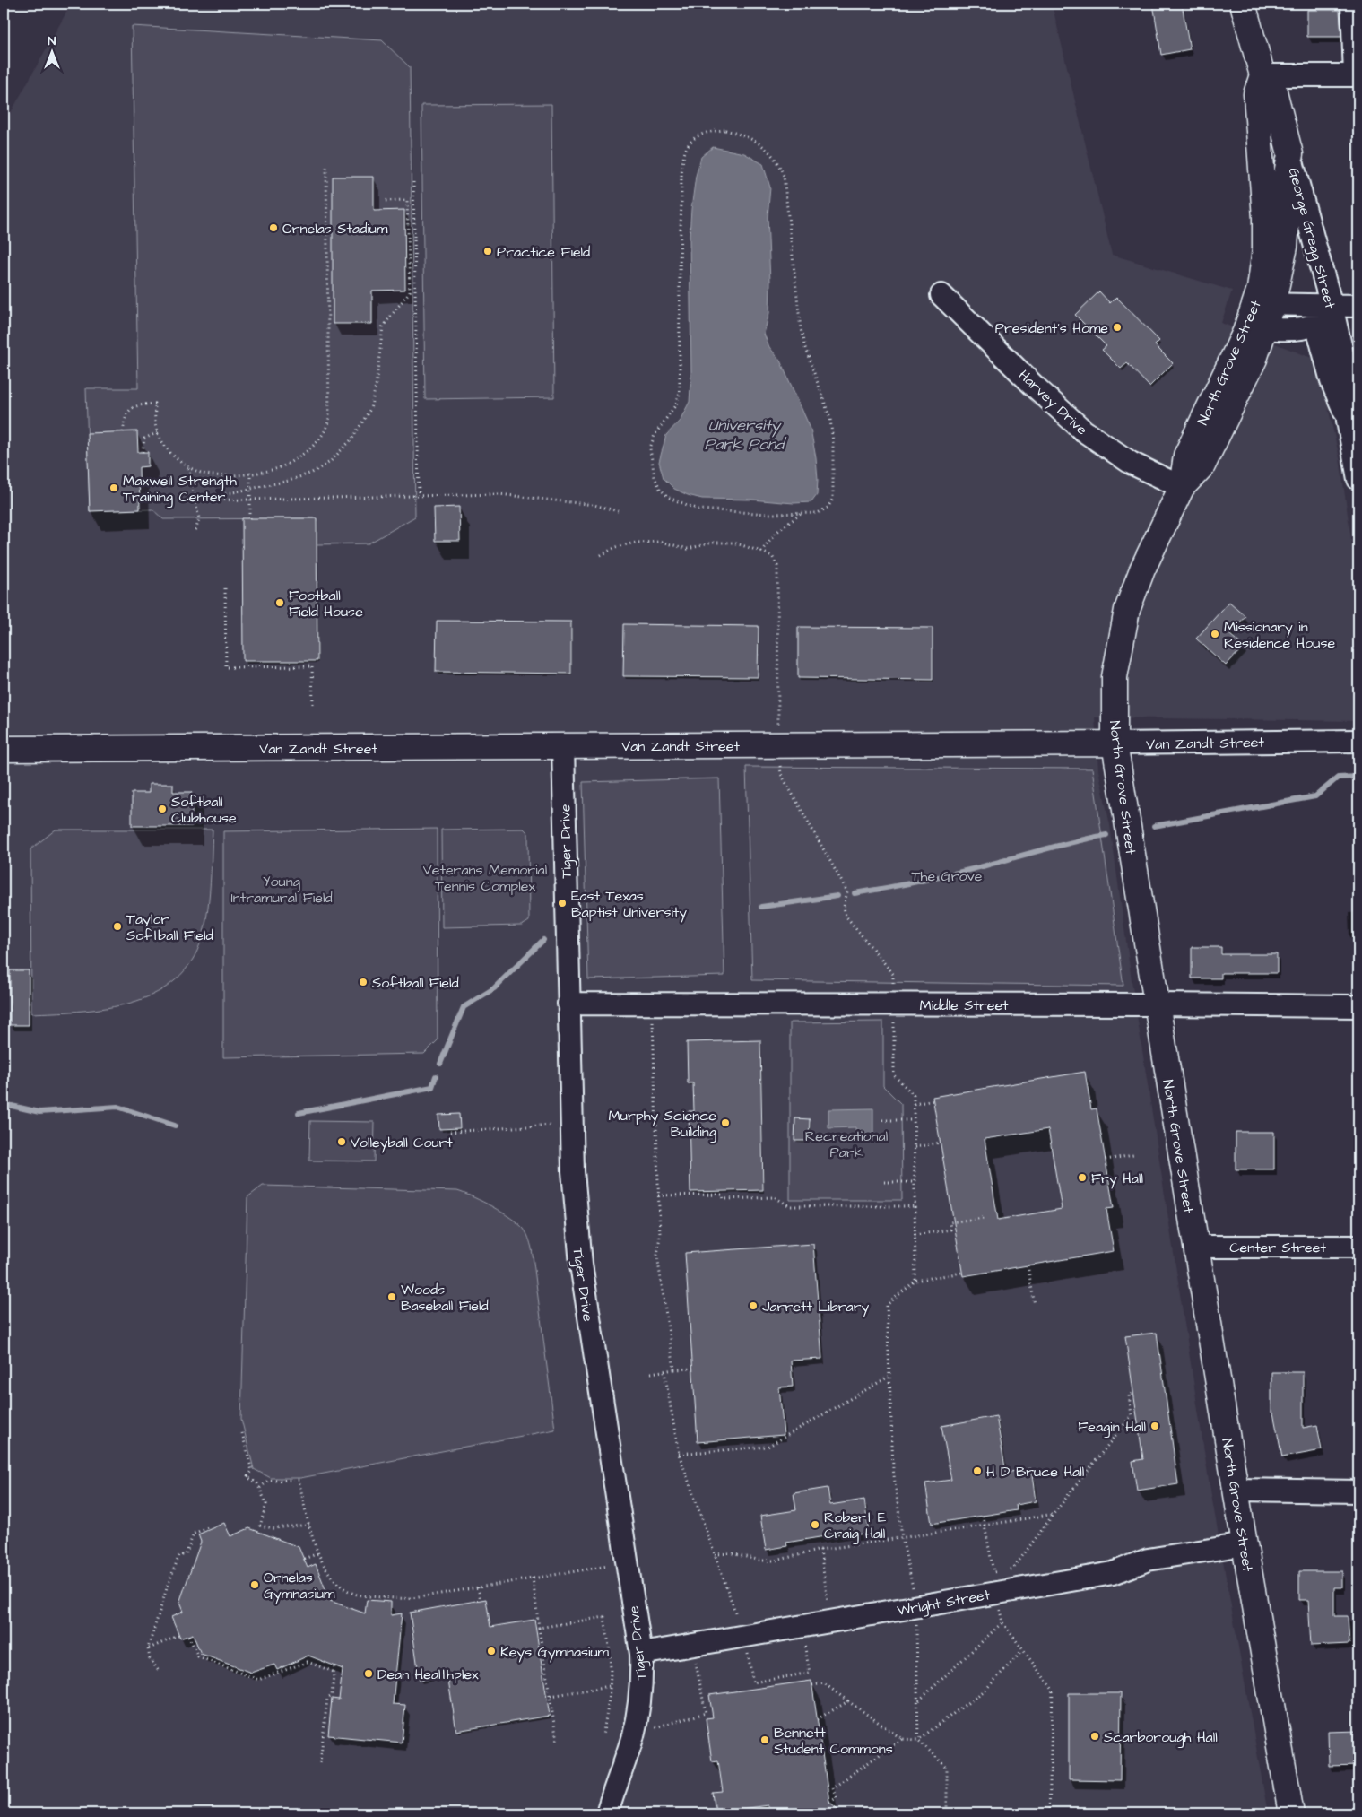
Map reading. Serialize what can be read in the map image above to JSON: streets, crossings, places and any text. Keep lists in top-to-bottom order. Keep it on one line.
{"streets":{"main road":["George Gregg Street","North Grove Street","Van Zandt Street"],"street":["Harvey Drive","Tiger Drive","Middle Street","Center Street","Wright Street"]},"crossings":[["George Gregg Street","North Grove Street"],["North Grove Street","Harvey Drive"],["North Grove Street","Van Zandt Street"],["North Grove Street","Middle Street"],["North Grove Street","Center Street"],["North Grove Street","Wright Street"],["Van Zandt Street","Tiger Drive"],["Tiger Drive","Middle Street"],["Tiger Drive","Wright Street"]],"water":["University Park Pond"],"parks":["Veterans Memorial Tennis Complex","The Grove","Young Intramural Field","Recreational Park"],"places":["Ornelas Stadium","Practice Field","President's Home","Maxwell Strength Training Center","Football Field House","Missionary in Residence House","Softball Clubhouse","East Texas Baptist University","Taylor Softball Field","Softball Field","Murphy Science Building","Volleyball Court","Fry Hall","Woods Baseball Field","Jarrett Library","Feagin Hall","H D Bruce Hall","Robert E Craig Hall","Ornelas Gymnasium","Keys Gymnasium","Dean Healthplex","Scarborough Hall","Bennett Student Commons"],"north":"top"}
